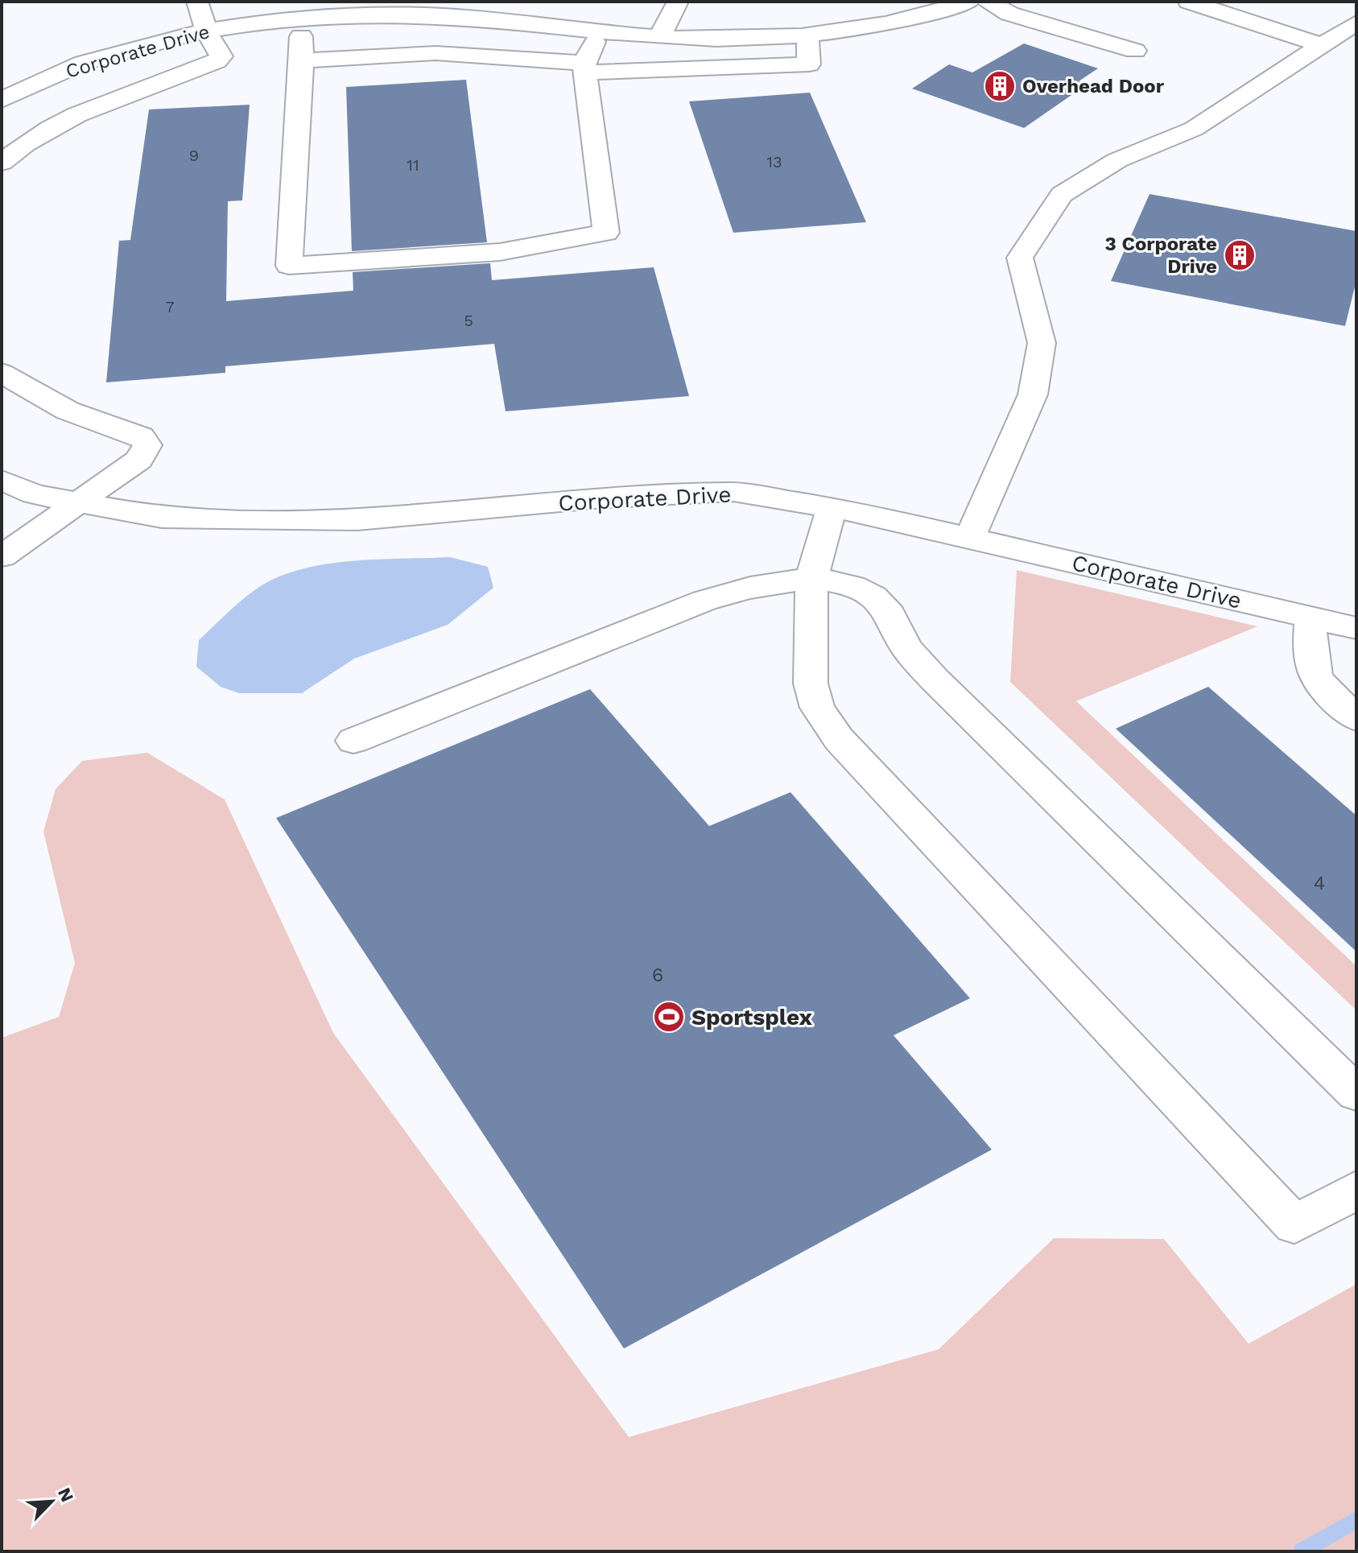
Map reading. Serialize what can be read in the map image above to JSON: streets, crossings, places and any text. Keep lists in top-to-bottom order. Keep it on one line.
{"streets":{"street":["Corporate Drive"]},"places":{"building":["Overhead Door","3 Corporate Drive"],"sports":["Sportsplex"]},"house_numbers":["9","13","11","7","5","4","6"],"north":"top right"}
